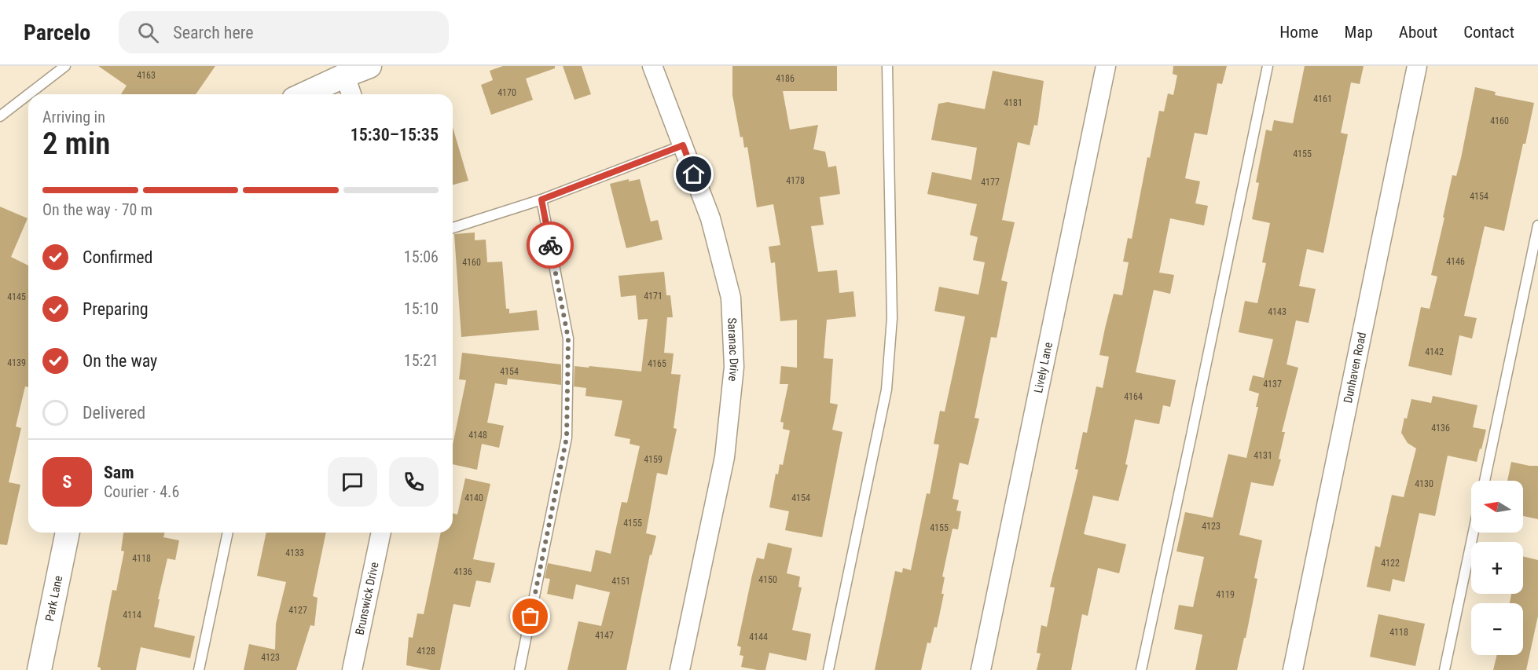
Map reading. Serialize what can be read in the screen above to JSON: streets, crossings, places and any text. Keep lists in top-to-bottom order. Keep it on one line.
{"streets":{"street":["Saranac Drive","Dunhaven Road","Lively Lane","Park Lane","Brunswick Drive"]},"house_numbers":["4163","4186","4170","4161","4181","4160","4155","4178","4177","4154","4146","4160","4171","4145","4143","4142","4139","4165","4154","4137","4164","4136","4148","4131","4159","4130","4140","4154","4155","4123","4155","4133","4118","4122","4136","4150","4151","4119","4127","4114","4118","4147","4144","4128","4123"],"north":"left","page":{"header":"Parcelo","search":"Search here","nav":["Home","Map","About","Contact"],"heading":["2 min","Arriving in","15:30–15:35"],"panel":["Sam","Courier · 4.6"],"bar":"On the way · 70 m","list":[["Confirmed","15:06"],["Preparing","15:10"],["On the way","15:21"],"Delivered"],"round":"S","map_buttons":["+","−"]}}
